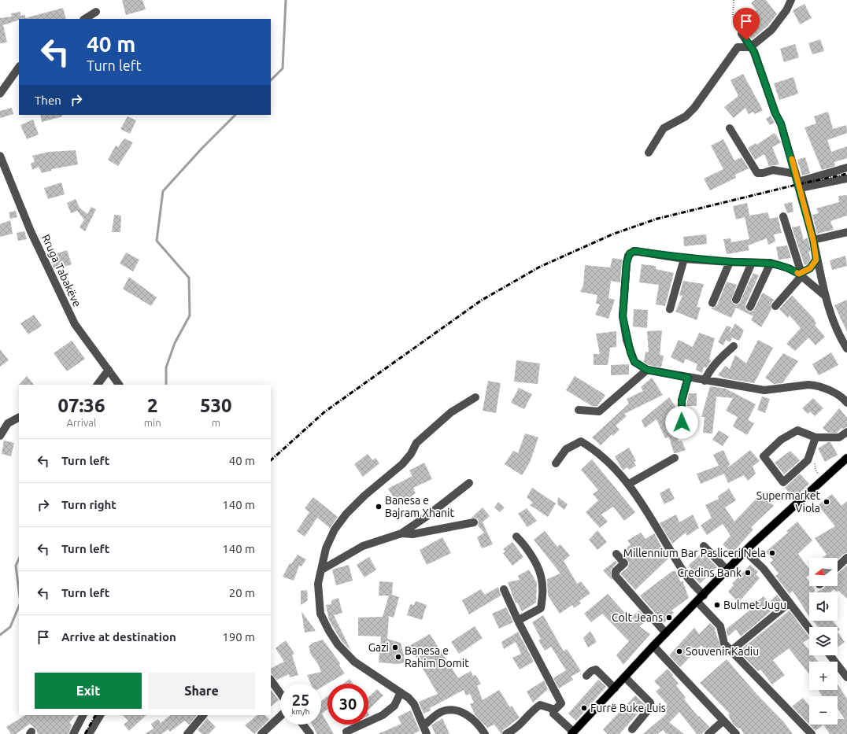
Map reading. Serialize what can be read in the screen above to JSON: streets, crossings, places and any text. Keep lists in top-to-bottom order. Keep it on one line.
{"streets":{"street":["Rruga Tabakëve"]},"places":["Supermarket Viola","Banesa e Bajram Xhanit","Millennium Bar Pasliceri Nela","Credins Bank","Bulmet Jugu","Colt Jeans","Gazi","Souvenir Kadiu","Banesa e Rahim Domit","Furrë Buke Luis"],"north":"left","page":{"turn":["40 m","Turn left"],"then":"Then","eta":["07:36","Arrival","2","min","530","m"],"list":[{"name":"Turn left","value":"40 m"},{"name":"Turn right","value":"140 m"},{"name":"Turn left","value":"140 m"},{"name":"Turn left","value":"20 m"},{"name":"Arrive at destination","value":"190 m"}],"map_buttons":["+","−"],"buttons":["Exit","Share"],"speed":"25 km/h","limit":"30"}}
